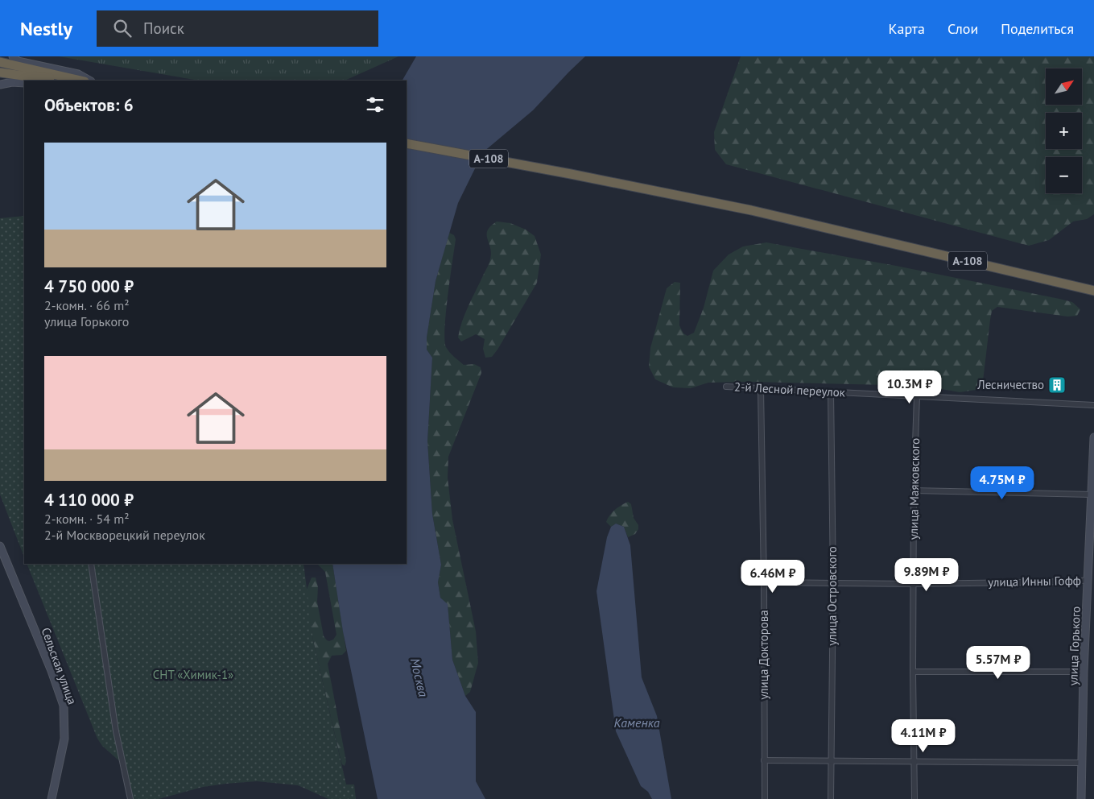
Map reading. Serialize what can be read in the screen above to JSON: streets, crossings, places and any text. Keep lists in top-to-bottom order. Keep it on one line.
{"streets":{"highway":["А-108"],"street":["2-й Лесной переулок","улица Маяковского","улица Инны Гофф","улица Островского","улица Горького","улица Докторова","Сельская улица"]},"crossings":[["2-й Лесной переулок","улица Маяковского"],["2-й Лесной переулок","улица Островского"],["2-й Лесной переулок","улица Докторова"],["улица Маяковского","улица Инны Гофф"],["улица Инны Гофф","улица Островского"],["улица Инны Гофф","улица Горького"],["улица Инны Гофф","улица Докторова"]],"water":["Москва","Каменка"],"parks":["СНТ «Химик-1»"],"places":{"building":["Лесничество"]},"north":"top right","page":{"header":"Nestly","search":"Поиск","nav":["Карта","Слои","Поделиться"],"map_buttons":["+","−"],"heading":"Объектов: 6","list":[{"name":"4 750 000 ₽","note":"2-комн. · 66 m² · улица Горького"},{"name":"4 110 000 ₽","note":"2-комн. · 54 m² · 2-й Москворецкий переулок"}],"price":["10.3M ₽","4.75M ₽","9.89M ₽","6.46M ₽","5.57M ₽","4.11M ₽"]}}
